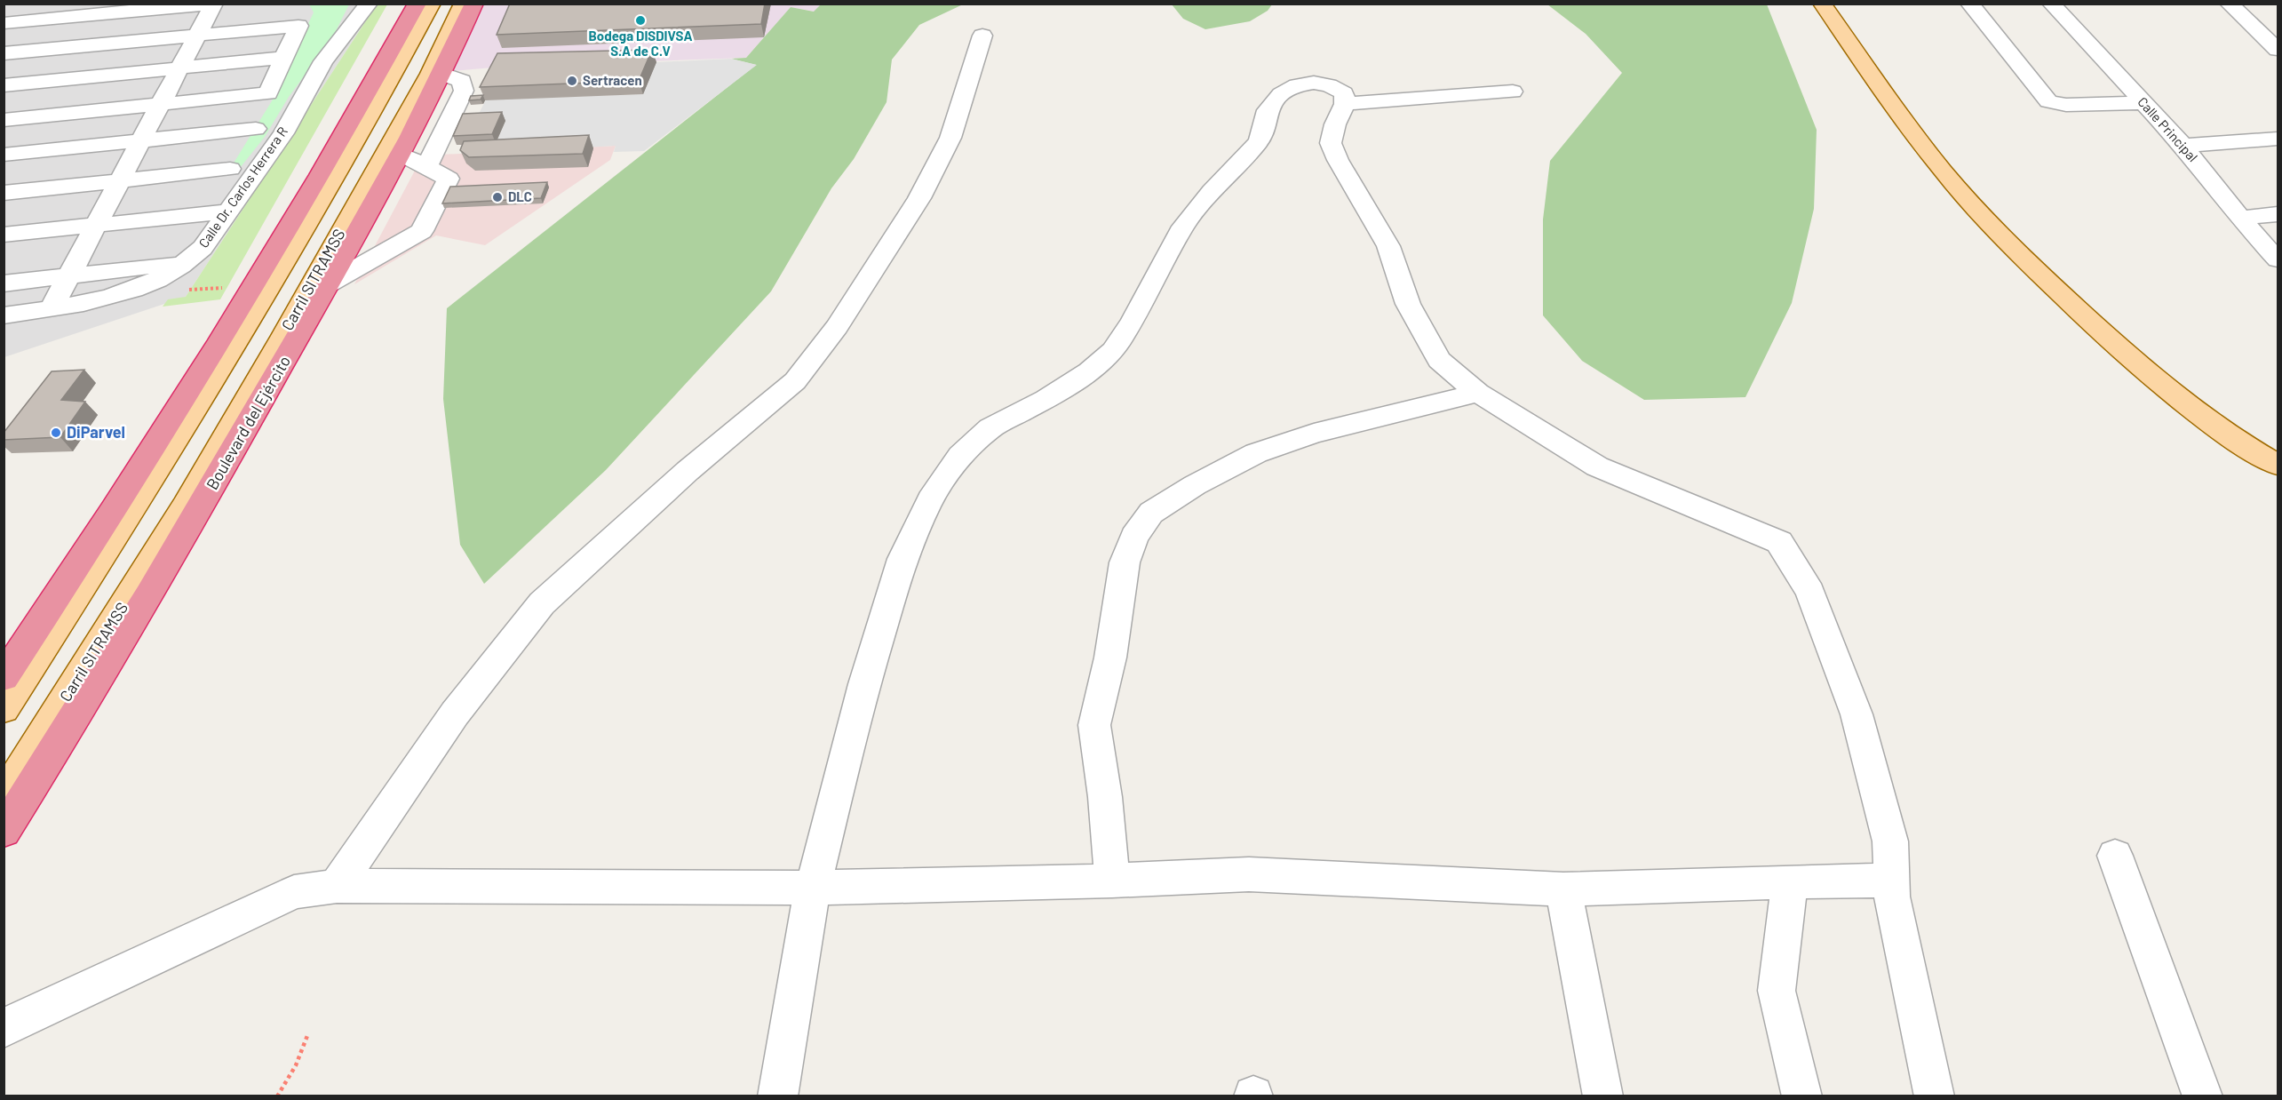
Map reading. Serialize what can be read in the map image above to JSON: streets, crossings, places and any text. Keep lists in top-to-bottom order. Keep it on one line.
{"streets":{"highway":["Boulevard del Ejército"],"main road":["Carril SITRAMSS"],"street":["Calle Principal","Calle Dr. Carlos Herrera R"]},"places":["Bodega DISDIVSA S.A de C.V","Sertracen","DLC","DiParvel"]}
